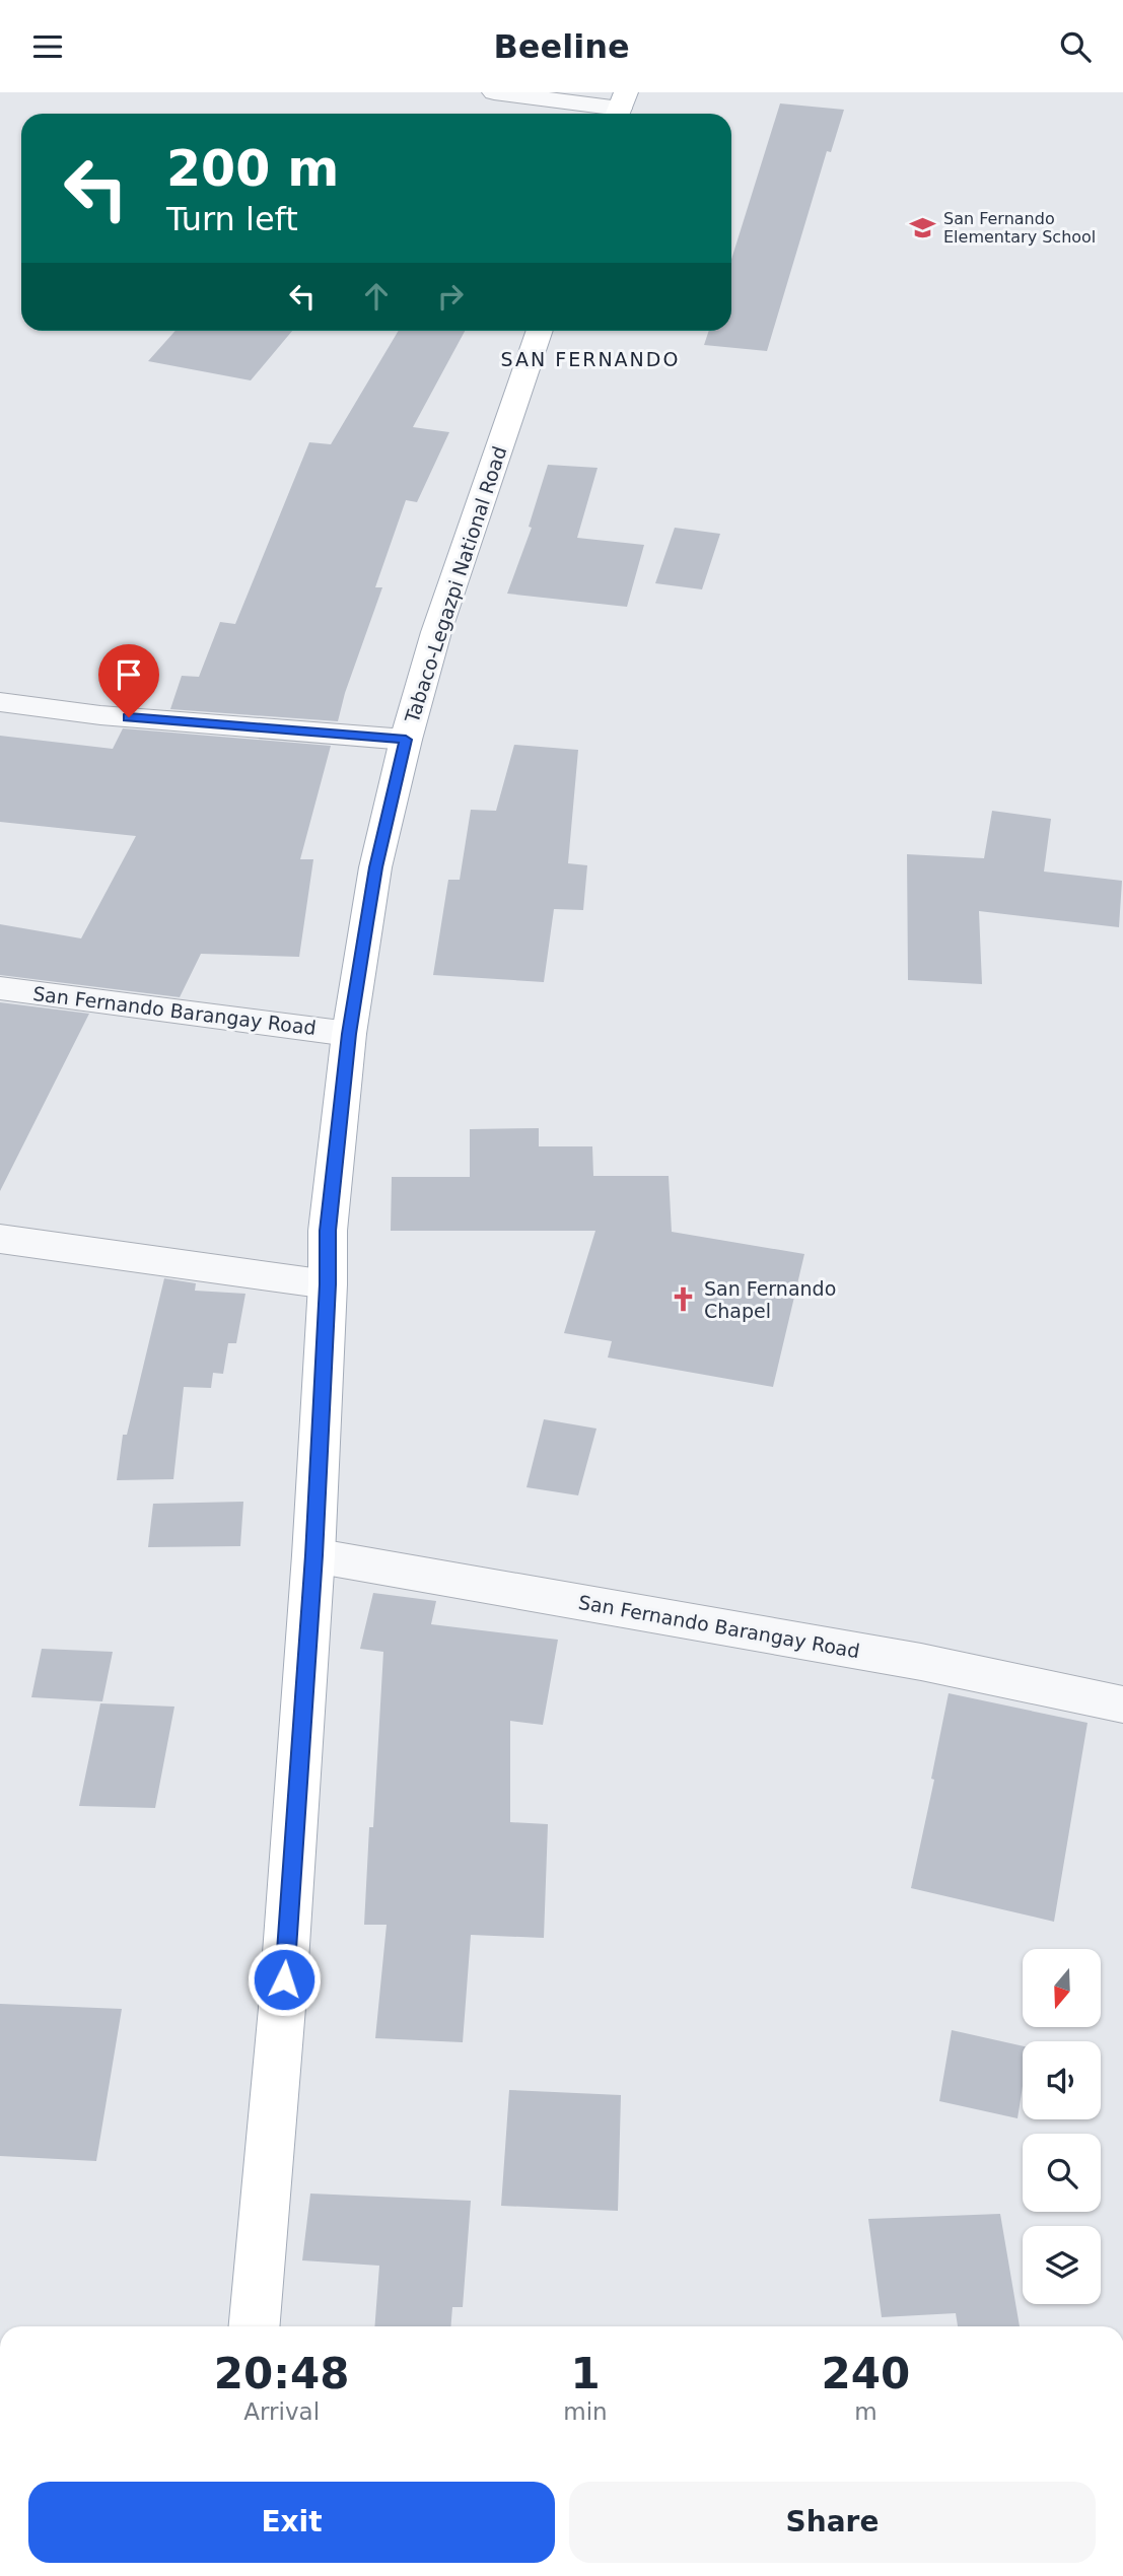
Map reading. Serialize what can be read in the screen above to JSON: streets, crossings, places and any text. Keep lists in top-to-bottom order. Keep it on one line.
{"streets":{"main road":["Tabaco-Legazpi National Road"],"street":["San Fernando Barangay Road"]},"crossings":[["Tabaco-Legazpi National Road","San Fernando Barangay Road"]],"districts":["SAN FERNANDO"],"places":{"school or university":["San Fernando Elementary School"],"church":["San Fernando Chapel"]},"north":"bottom","page":{"header":"Beeline","turn":["200 m","Turn left"],"eta":["20:48","Arrival","1","min","240","m"],"buttons":["Exit","Share"]}}
